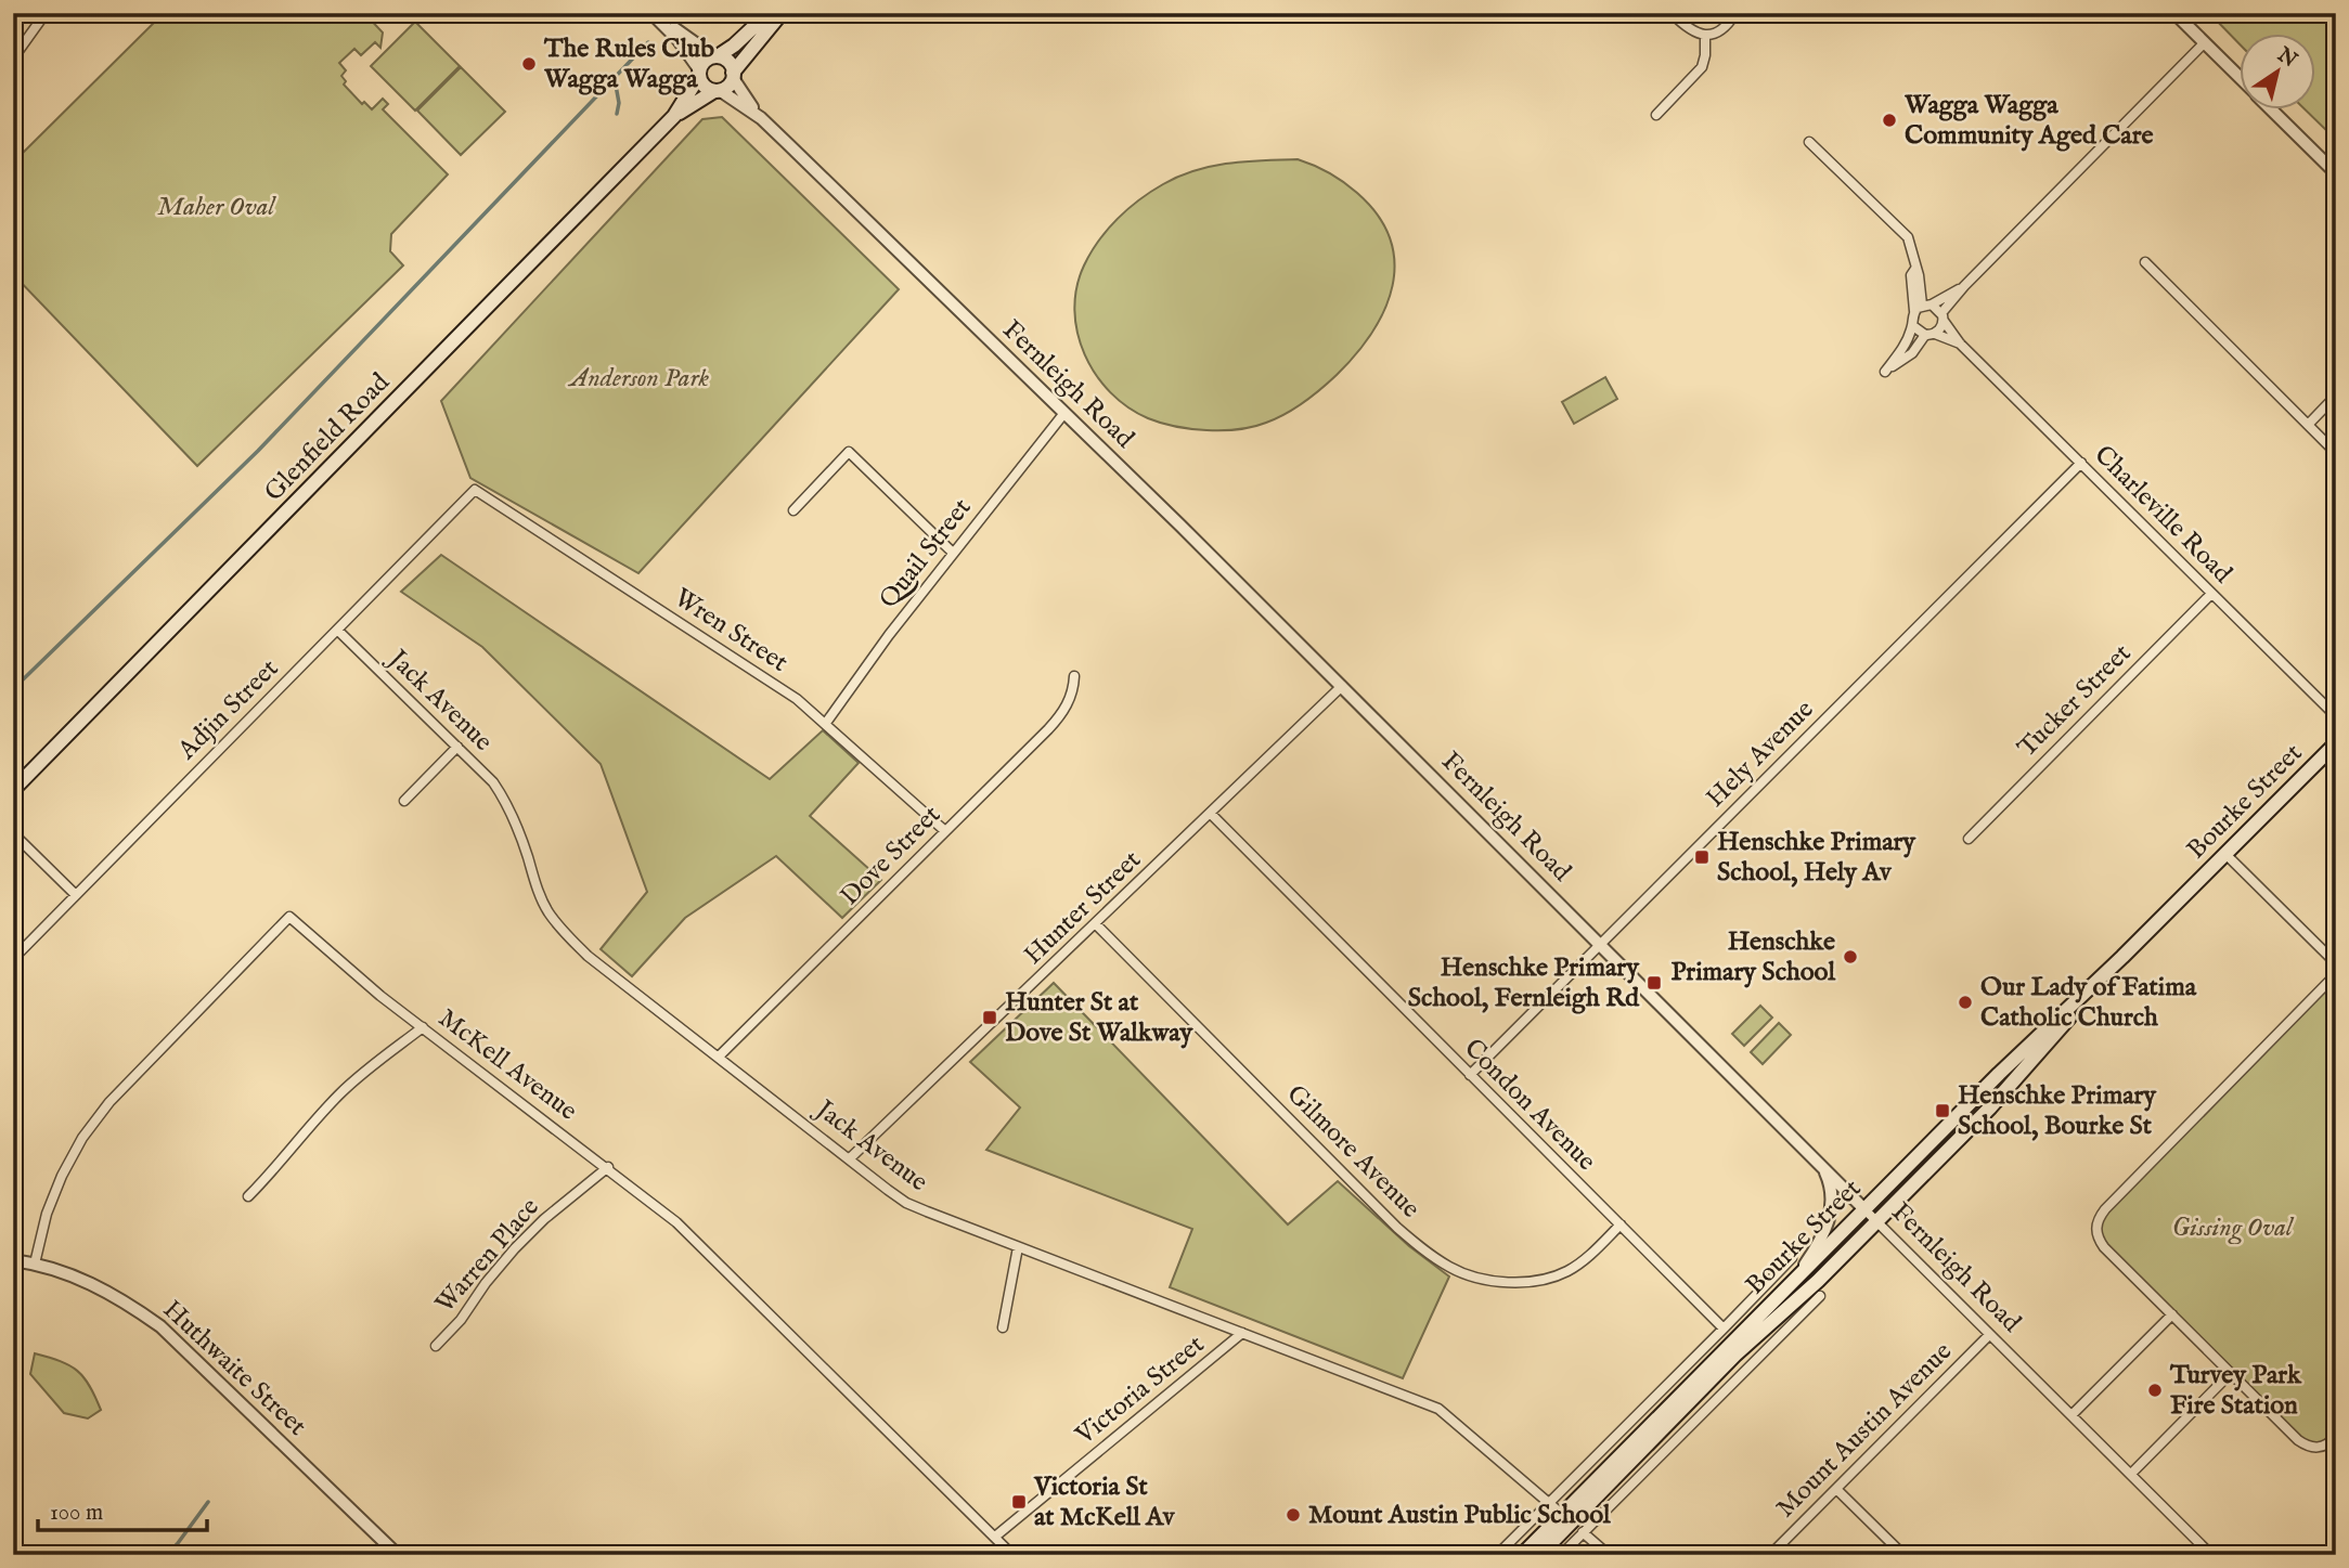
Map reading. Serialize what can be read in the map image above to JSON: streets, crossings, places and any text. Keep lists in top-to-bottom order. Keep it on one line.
{"streets":{"main road":["Glenfield Road","Bourke Street"],"street":["Fernleigh Road","Charleville Road","Quail Street","Wren Street","Jack Avenue","Tucker Street","Adjin Street","Hely Avenue","Dove Street","Hunter Street","McKell Avenue","Condon Avenue","Gilmore Avenue","Warren Place","Huthwaite Street","Victoria Street","Mount Austin Avenue"]},"crossings":[["Fernleigh Road","Glenfield Road"],["Fernleigh Road","Quail Street"],["Fernleigh Road","Hely Avenue"],["Fernleigh Road","Bourke Street"],["Fernleigh Road","Hunter Street"],["Fernleigh Road","Mount Austin Avenue"],["Charleville Road","Tucker Street"],["Charleville Road","Hely Avenue"],["Quail Street","Wren Street"],["Wren Street","Adjin Street"],["Wren Street","Dove Street"],["Jack Avenue","Adjin Street"],["Jack Avenue","Bourke Street"],["Jack Avenue","Dove Street"],["Jack Avenue","Hunter Street"],["Jack Avenue","Victoria Street"],["Hely Avenue","Condon Avenue"],["Bourke Street","Condon Avenue"],["Hunter Street","Condon Avenue"],["Hunter Street","Gilmore Avenue"],["McKell Avenue","Warren Place"],["McKell Avenue","Huthwaite Street"],["McKell Avenue","Victoria Street"],["Condon Avenue","Gilmore Avenue"]],"parks":["Maher Oval","Anderson Park","Gissing Oval"],"places":{"other":["The Rules Club Wagga Wagga","Wagga Wagga Community Aged Care","Henschke Primary School","Our Lady of Fatima Catholic Church","Turvey Park Fire Station","Mount Austin Public School"],"transit":["Henschke Primary School, Hely Av","Henschke Primary School, Fernleigh Rd","Hunter St at Dove St Walkway","Henschke Primary School, Bourke St","Victoria St at McKell Av"]},"scale_bar":"100 m","north":"top right"}
